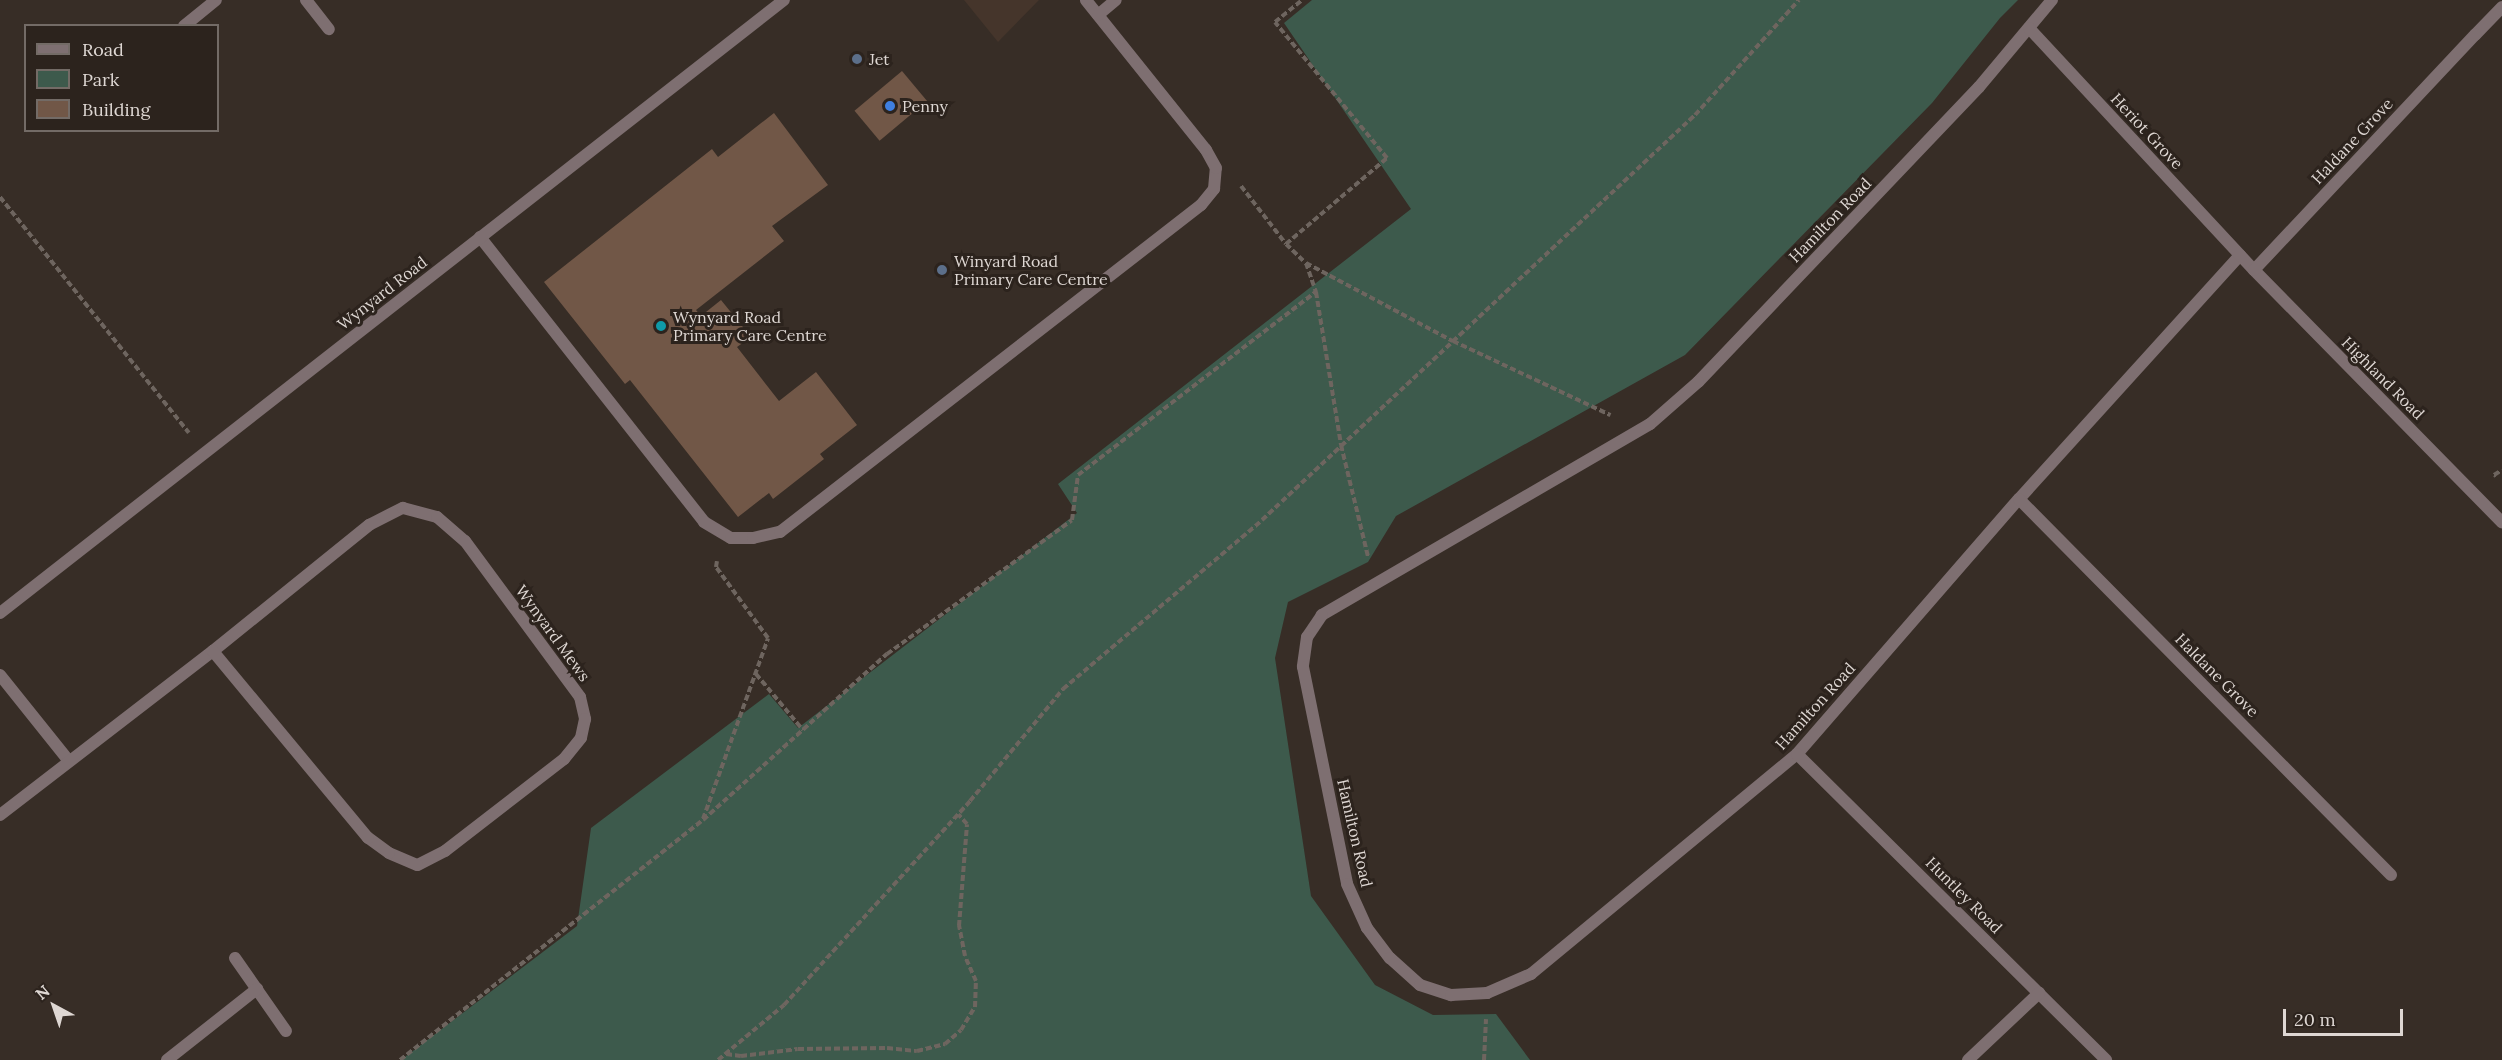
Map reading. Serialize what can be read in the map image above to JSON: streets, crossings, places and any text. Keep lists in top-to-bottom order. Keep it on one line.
{"streets":{"street":["Heriot Grove","Haldane Grove","Hamilton Road","Wynyard Road","Highland Road","Wynyard Mews","Huntley Road"]},"crossings":[["Heriot Grove","Hamilton Road"],["Heriot Grove","Highland Road"],["Haldane Grove","Hamilton Road"],["Haldane Grove","Highland Road"],["Hamilton Road","Highland Road"],["Hamilton Road","Huntley Road"]],"places":["Jet","Penny","Winyard Road Primary Care Centre","Wynyard Road Primary Care Centre"],"legend":["Road","Park","Building"],"scale_bar":"20 m","north":"top left"}
